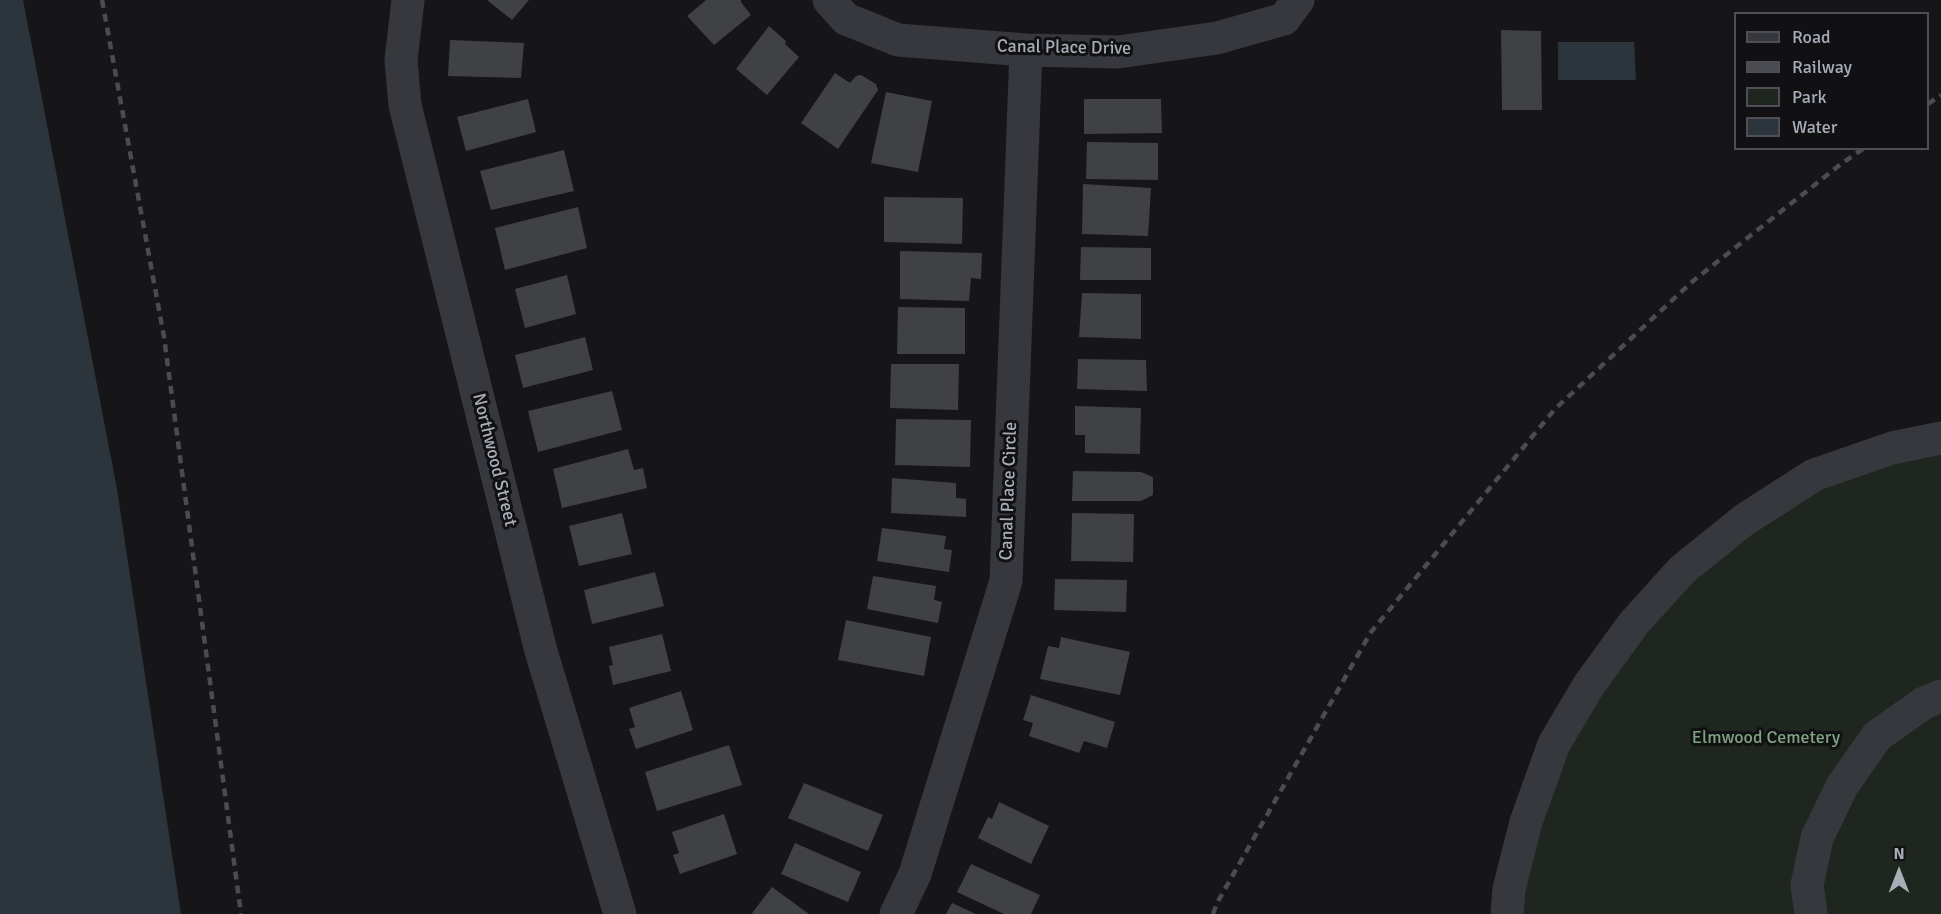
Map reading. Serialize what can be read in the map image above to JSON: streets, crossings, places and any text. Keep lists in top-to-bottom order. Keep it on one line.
{"streets":{"street":["Canal Place Drive","Northwood Street","Canal Place Circle"]},"crossings":[["Canal Place Drive","Canal Place Circle"]],"parks":["Elmwood Cemetery"],"legend":["Road","Railway","Park","Water"],"north":"top"}
